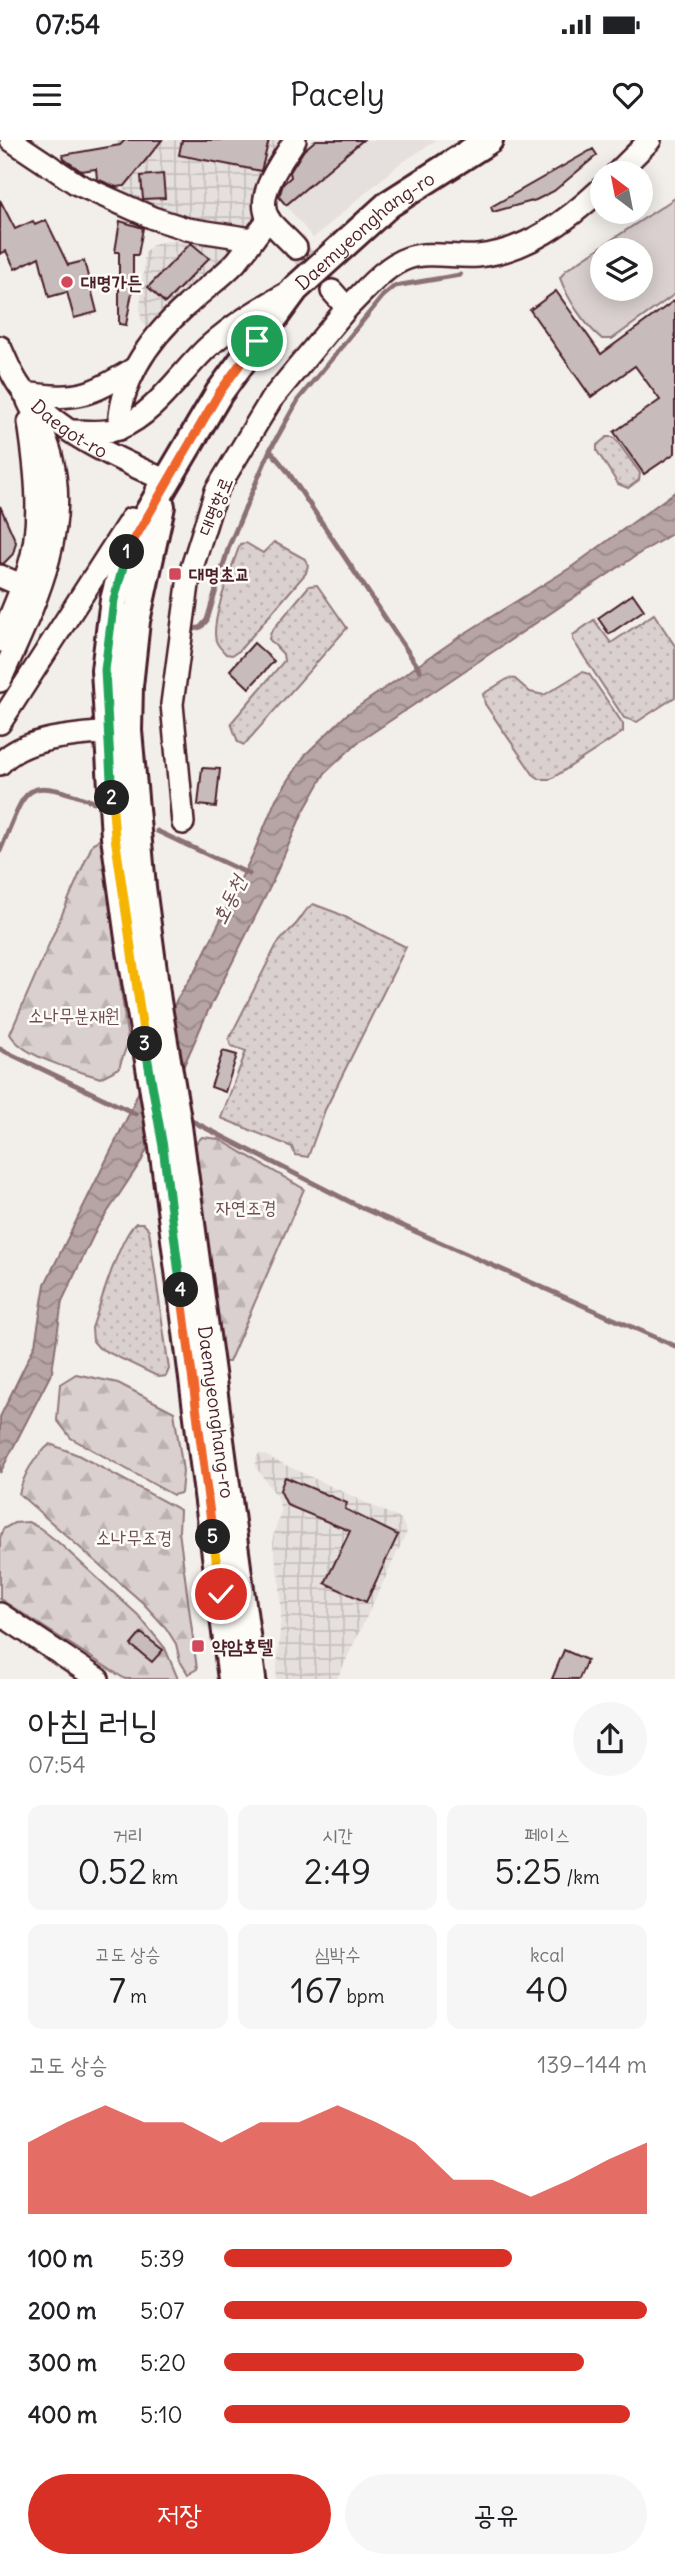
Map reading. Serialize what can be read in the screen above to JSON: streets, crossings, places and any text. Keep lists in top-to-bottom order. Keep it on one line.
{"streets":{"main road":["Daemyeonghang-ro"],"street":["Daegot-ro","대명항로"]},"crossings":[["Daemyeonghang-ro","Daegot-ro"]],"water":["호동천"],"parks":["소나무분재원","자연조경","소나무조경"],"places":{"other":["대명가든"],"transit":["대명초교","약암호텔"]},"north":"top left","page":{"status":"07:54","header":"Pacely","pins":["1","2","3","4","5"],"heading":["아침 러닝","07:54"],"stats":[["거리","0.52 km"],["시간","2:49"],["페이스","5:25 /km"],["고도 상승","7 m"],["심박수","167 bpm"],["kcal","40"]],"chart":["고도 상승","139–144 m"],"list":[{"name":"100 m","note":"5:39"},{"name":"200 m","note":"5:07"},{"name":"300 m","note":"5:20"},{"name":"400 m","note":"5:10"}],"buttons":["저장","공유"]}}
